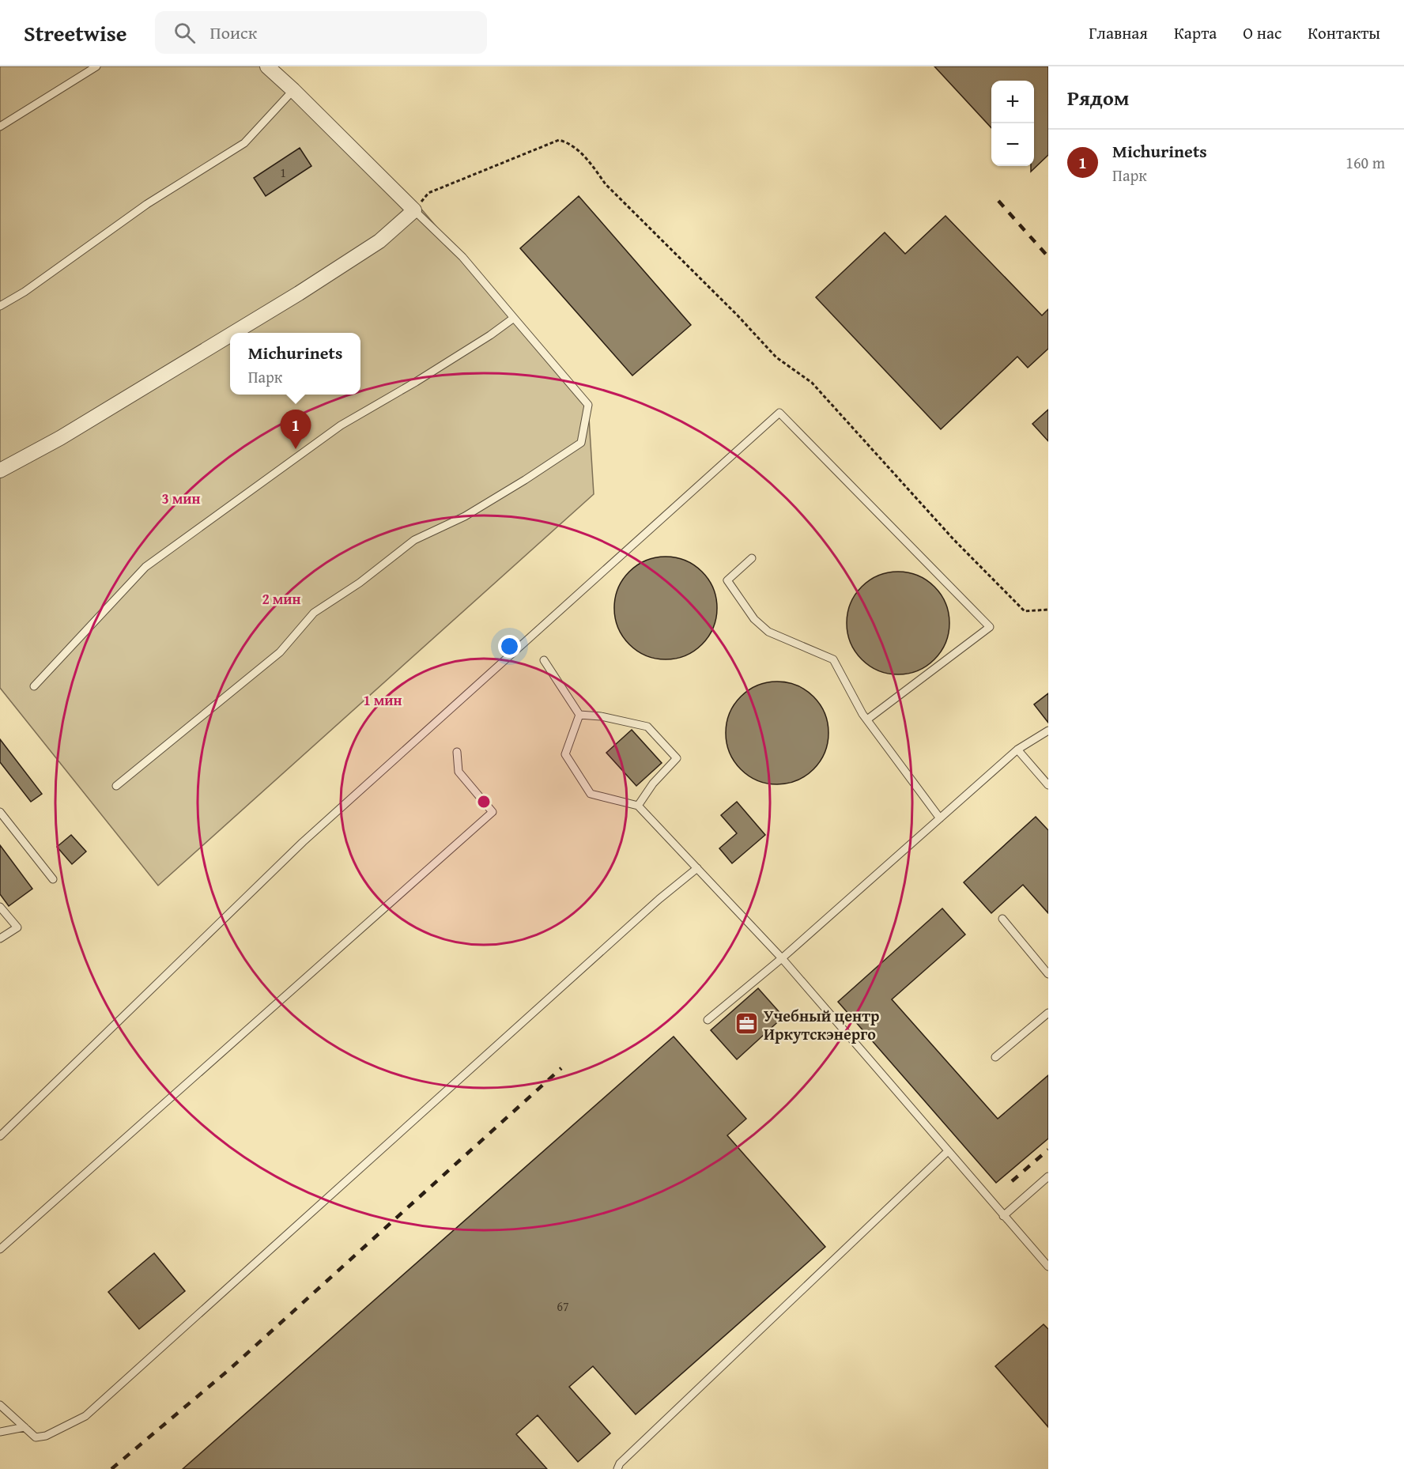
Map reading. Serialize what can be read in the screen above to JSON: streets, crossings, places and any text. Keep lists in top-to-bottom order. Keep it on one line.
{"places":{"office":["Учебный центр Иркутскэнерго"]},"house_numbers":["1","67"],"page":{"header":"Streetwise","search":"Поиск","nav":["Главная","Карта","О нас","Контакты"],"heading":"Рядом","map_buttons":["+","−"],"list":[{"mark":"1","name":"Michurinets","note":"Парк","value":"160 m"}],"popup":["Michurinets","Парк"],"pins":"1"},"rings":["3 мин","2 мин","1 мин"]}
